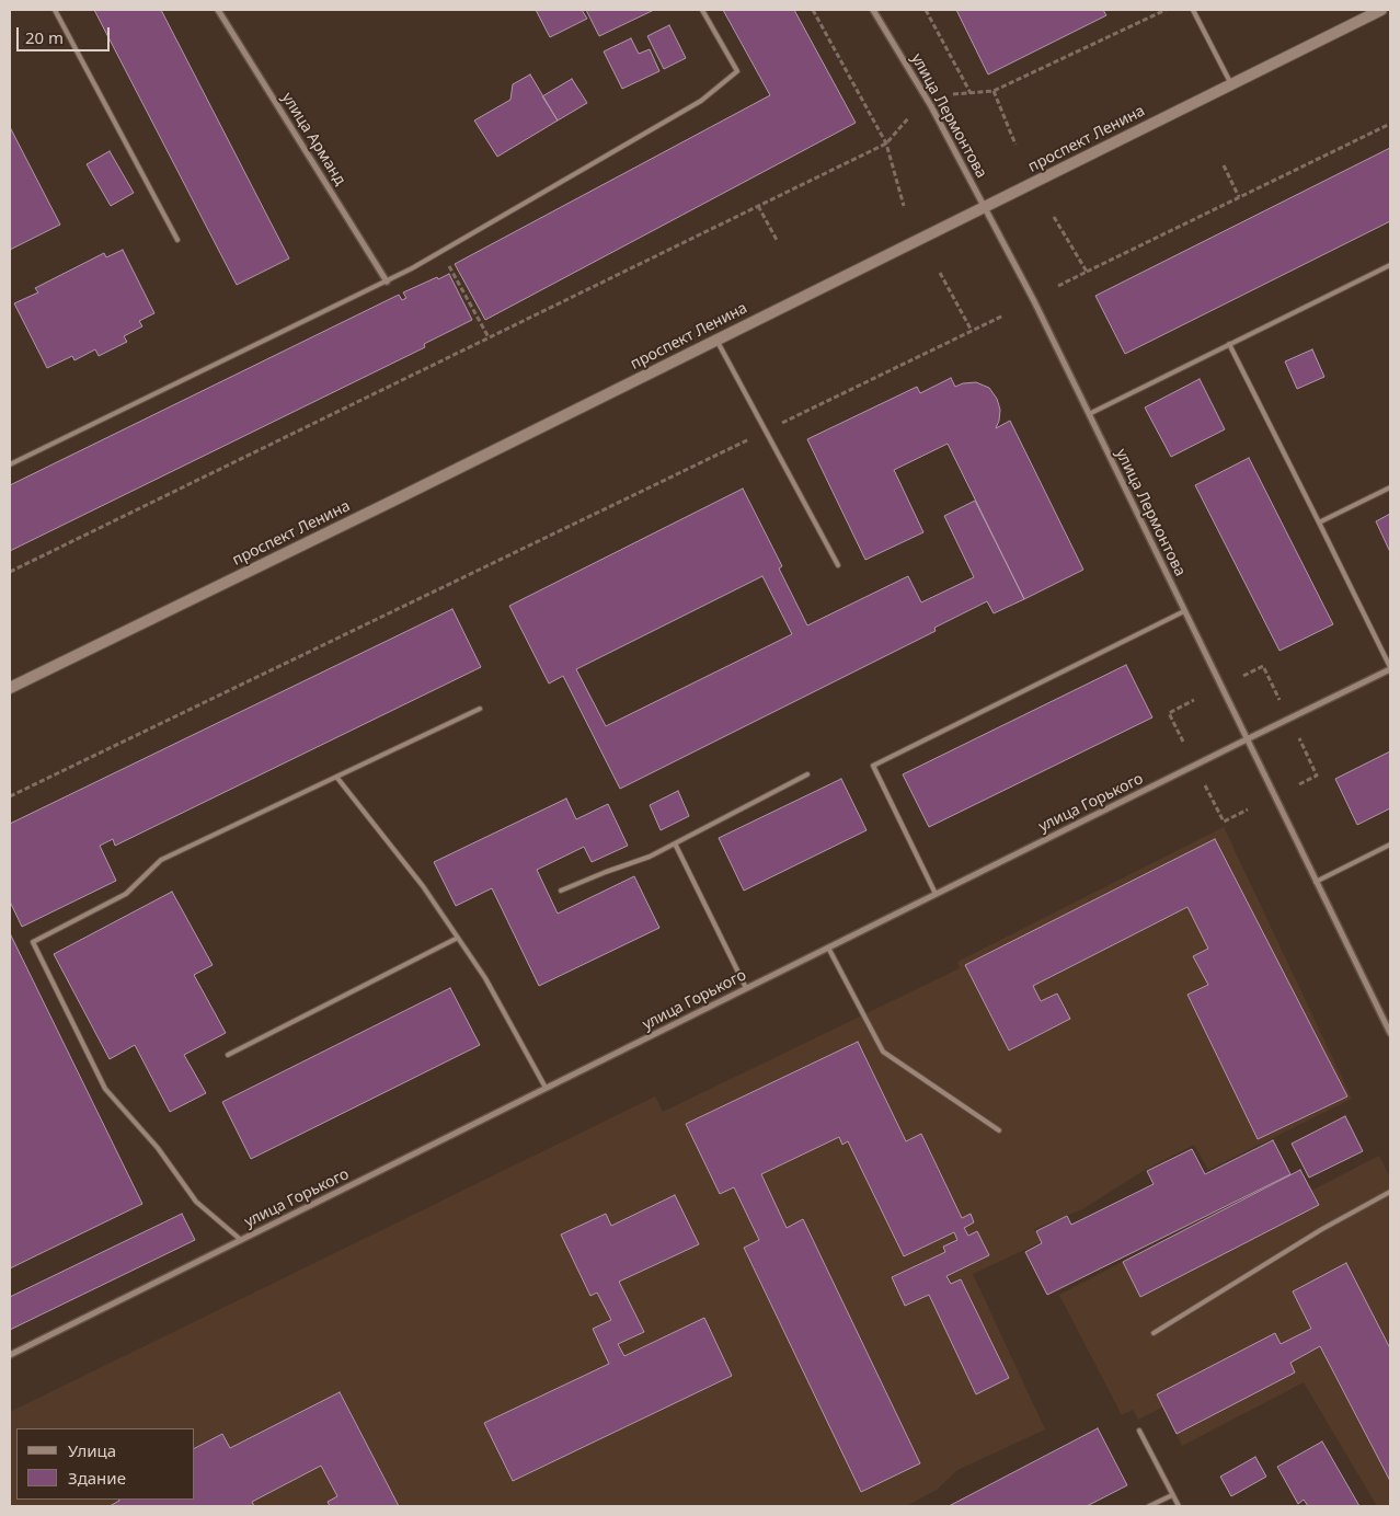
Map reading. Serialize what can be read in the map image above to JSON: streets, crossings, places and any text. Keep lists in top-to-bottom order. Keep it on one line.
{"streets":{"main road":["проспект Ленина"],"street":["улица Лермонтова","улица Арманд","улица Горького"]},"crossings":[["улица Лермонтова","проспект Ленина"],["улица Лермонтова","улица Горького"]],"legend":["Улица","Здание"],"scale_bar":"20 m"}
